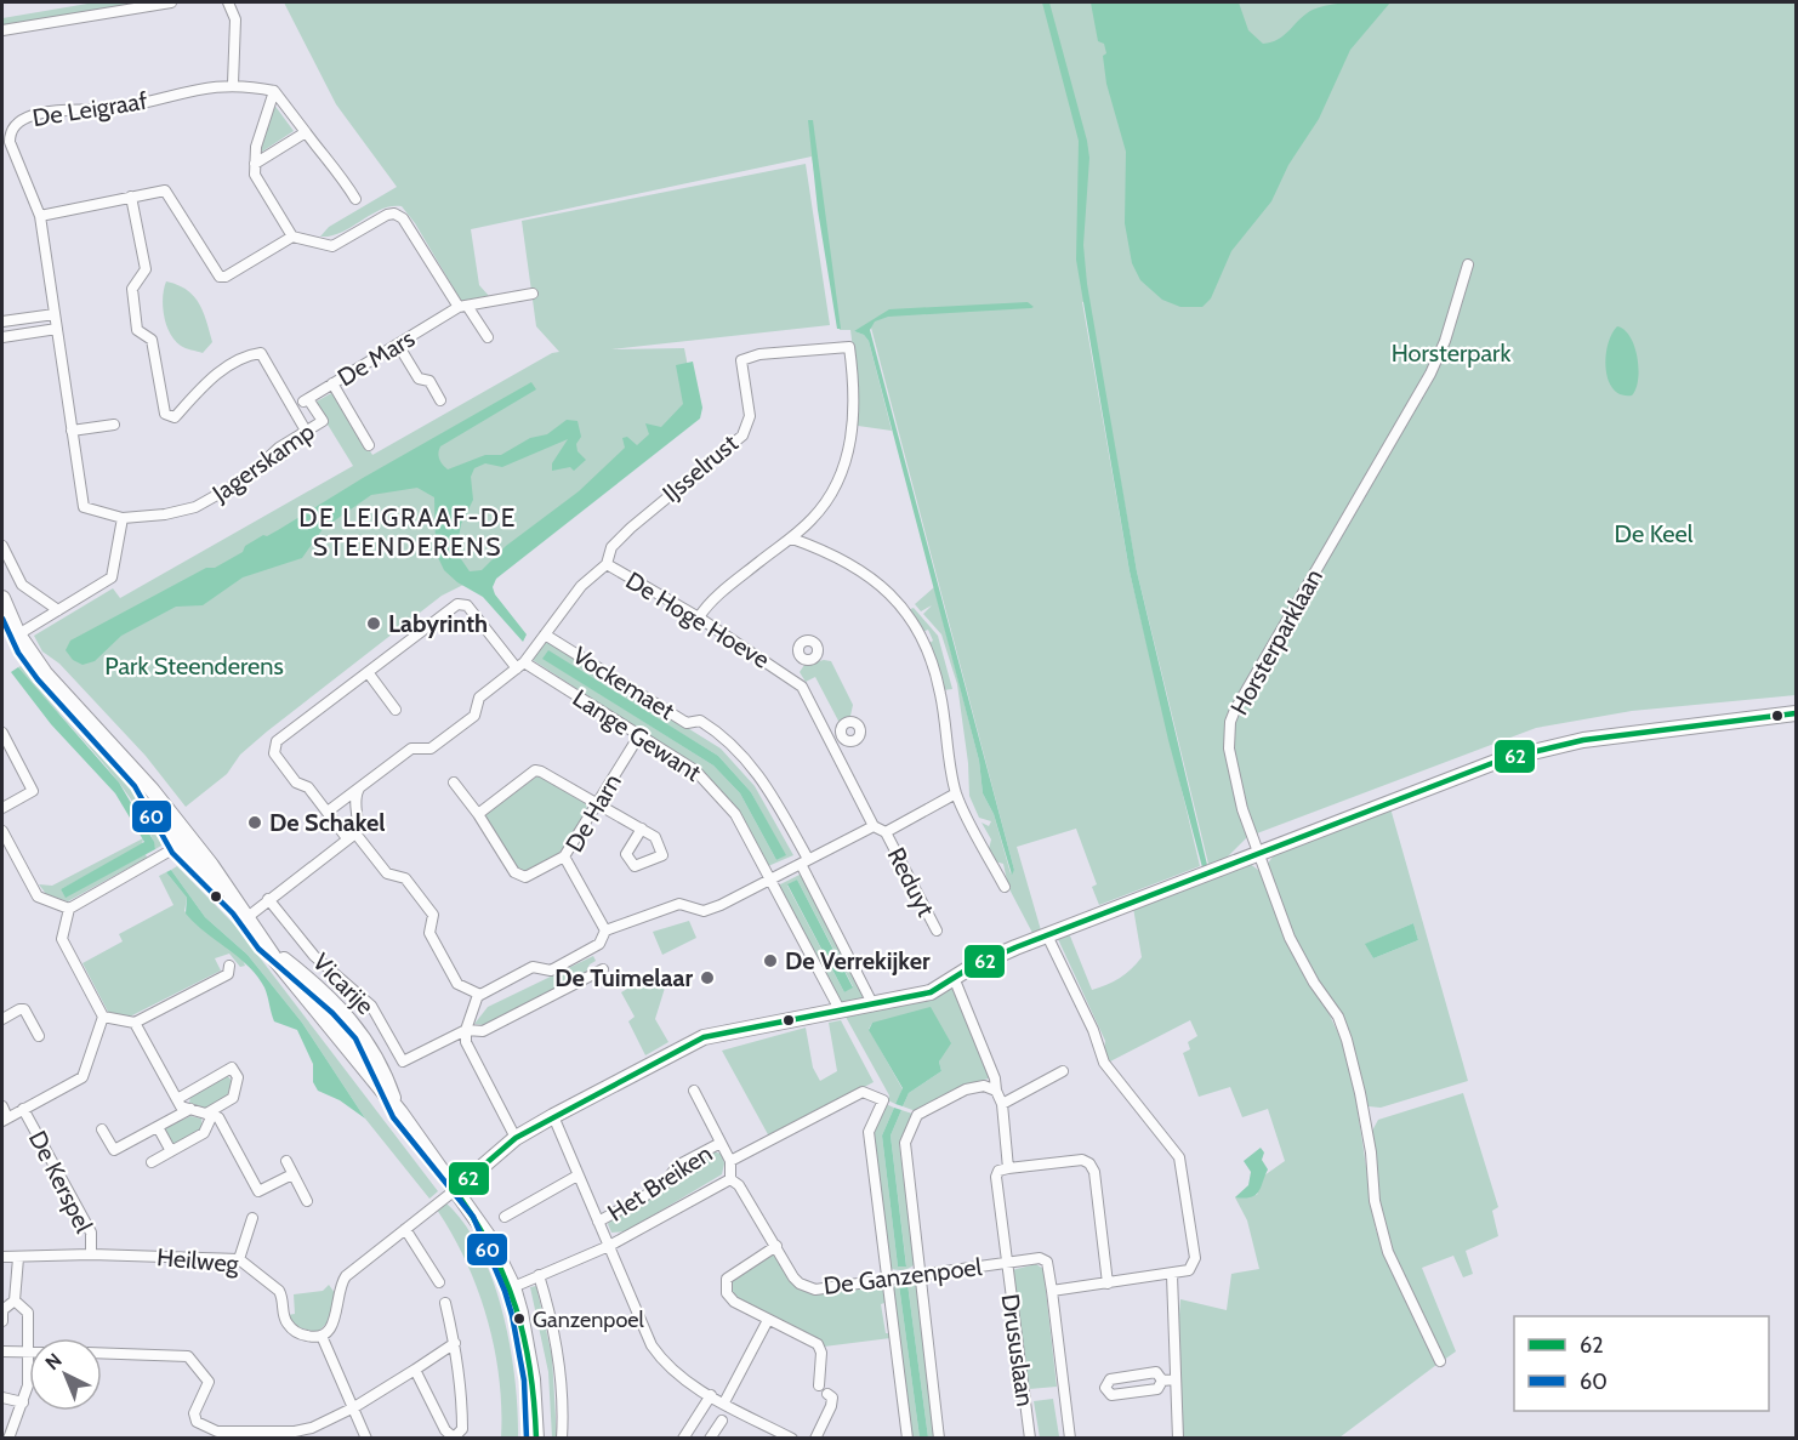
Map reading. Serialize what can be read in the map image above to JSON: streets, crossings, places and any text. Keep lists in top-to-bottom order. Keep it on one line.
{"streets":{"street":["De Leigraaf","De Mars","Jagerskamp","IJsselrust","De Hoge Hoeve","Horsterparklaan","Vockemaet","Lange Gewant","De Harn","Reduyt","Vicarije","De Kerspel","Het Breiken","Heilweg","De Ganzenpoel","Drususlaan"]},"crossings":[["De Leigraaf","Jagerskamp"],["De Mars","Jagerskamp"],["IJsselrust","De Hoge Hoeve"],["Lange Gewant","De Harn"],["De Kerspel","Heilweg"],["De Ganzenpoel","Drususlaan"]],"districts":["DE LEIGRAAF-DE STEENDERENS"],"parks":["Horsterpark","De Keel","Park Steenderens"],"places":["Labyrinth","De Schakel","De Verrekijker","De Tuimelaar","Ganzenpoel"],"lines":["transit line 60","transit line 62"],"legend":["62","60"],"north":"top left"}
